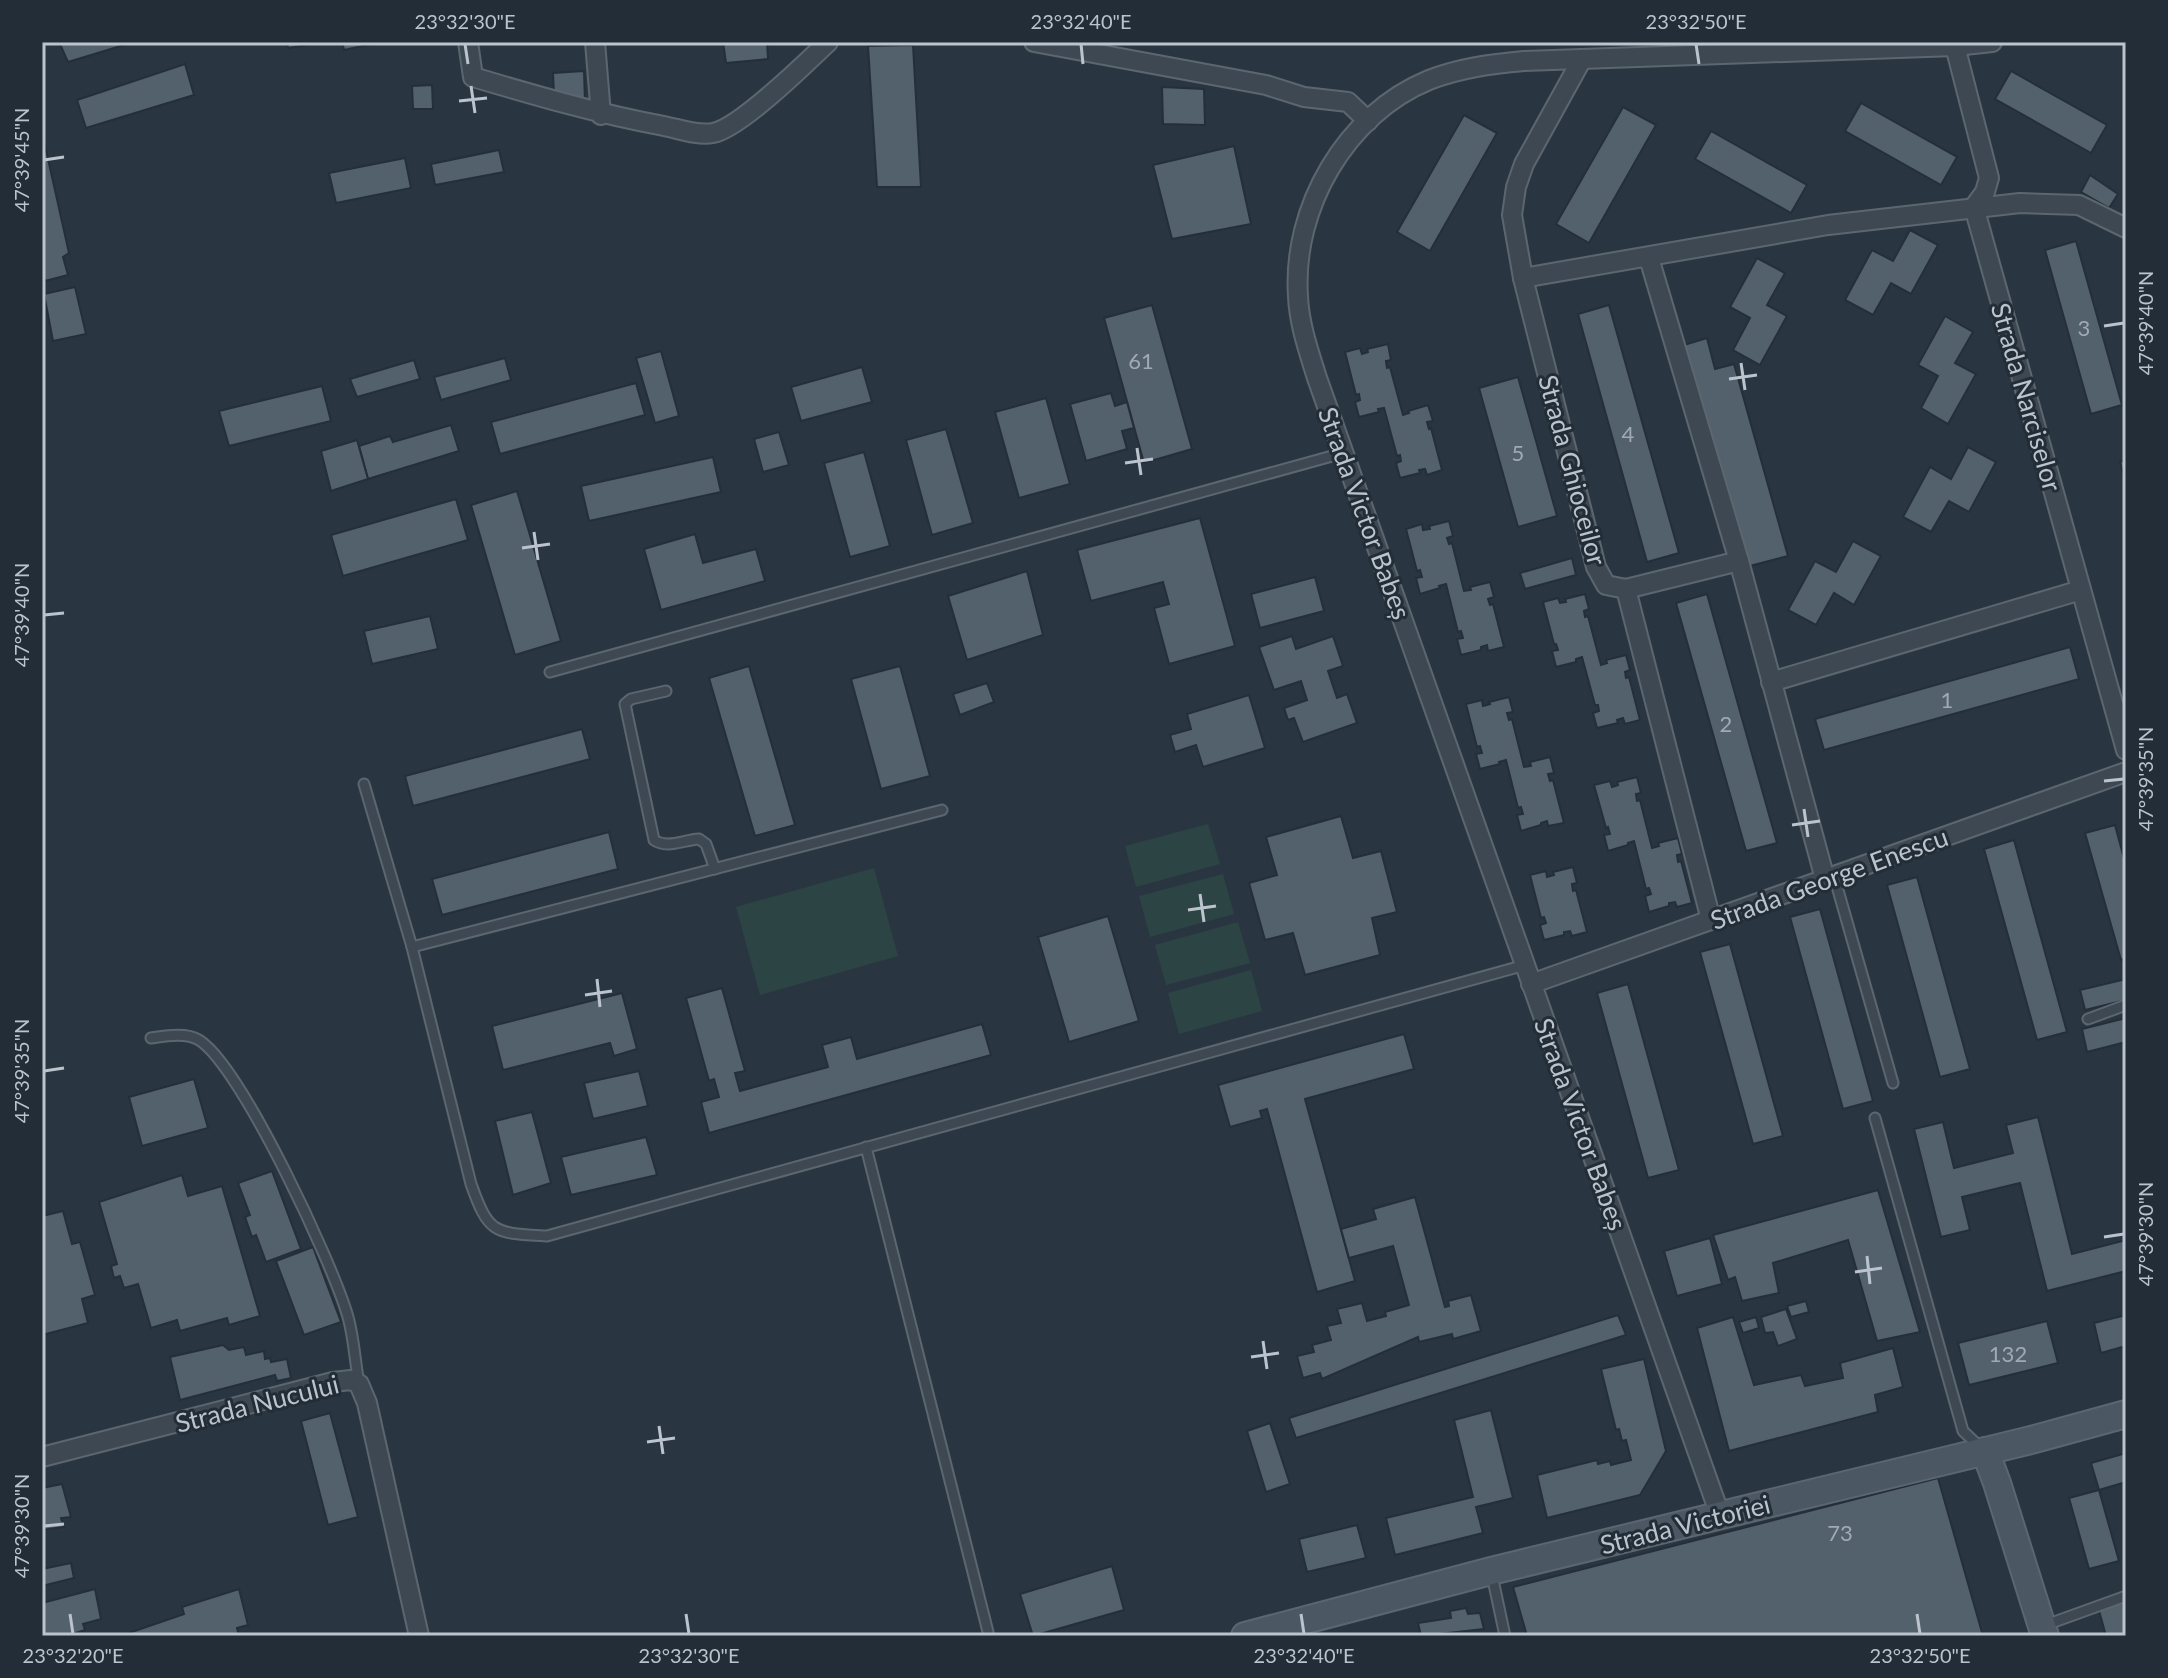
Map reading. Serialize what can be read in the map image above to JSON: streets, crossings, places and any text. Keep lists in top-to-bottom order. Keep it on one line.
{"streets":{"street":["Strada Narciselor","Strada Ghioceilor","Strada Victor Babeș","Strada George Enescu","Strada Nucului","Strada Victoriei"]},"crossings":[["Strada Ghioceilor","Strada Victor Babeș"],["Strada Ghioceilor","Strada George Enescu"],["Strada Victor Babeș","Strada George Enescu"],["Strada Victor Babeș","Strada Victoriei"]],"house_numbers":["3","61","4","5","1","2","132","73"],"coordinates":["23°32'30\"E","23°32'40\"E","23°32'50\"E","47°39'45\"N","47°39'40\"N","47°39'35\"N","47°39'30\"N","23°32'20\"E"]}
